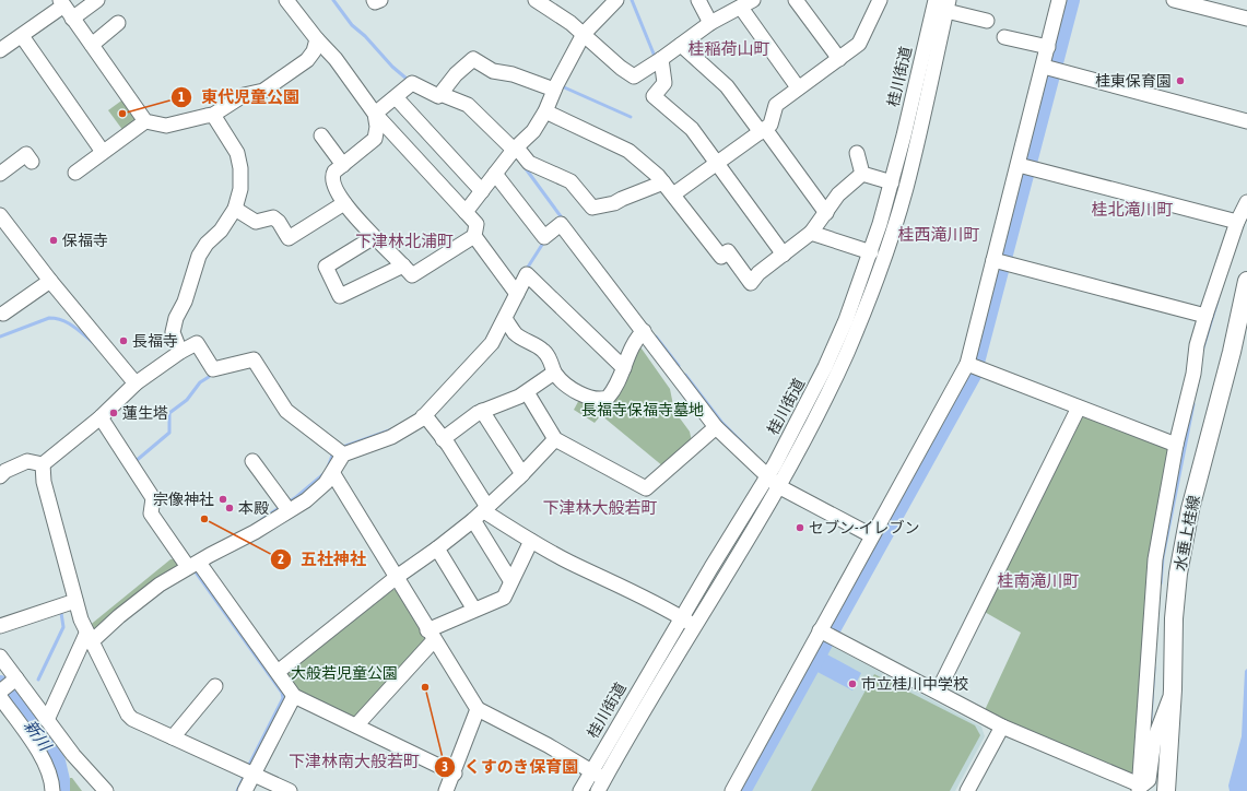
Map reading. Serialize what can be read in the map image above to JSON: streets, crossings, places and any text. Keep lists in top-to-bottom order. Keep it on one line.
{"streets":{"main road":["水垂上桂線"],"street":["桂川街道"]},"districts":["桂稲荷山町","桂北滝川町","桂西滝川町","下津林北浦町","下津林大般若町","桂南滝川町","下津林南大般若町"],"water":["新川"],"parks":["長福寺保福寺墓地","大般若児童公園"],"places":["桂東保育園","東代児童公園","保福寺","長福寺","蓮生塔","宗像神社","本殿","五社神社","セブン-イレブン","市立桂川中学校","くすのき保育園"]}
